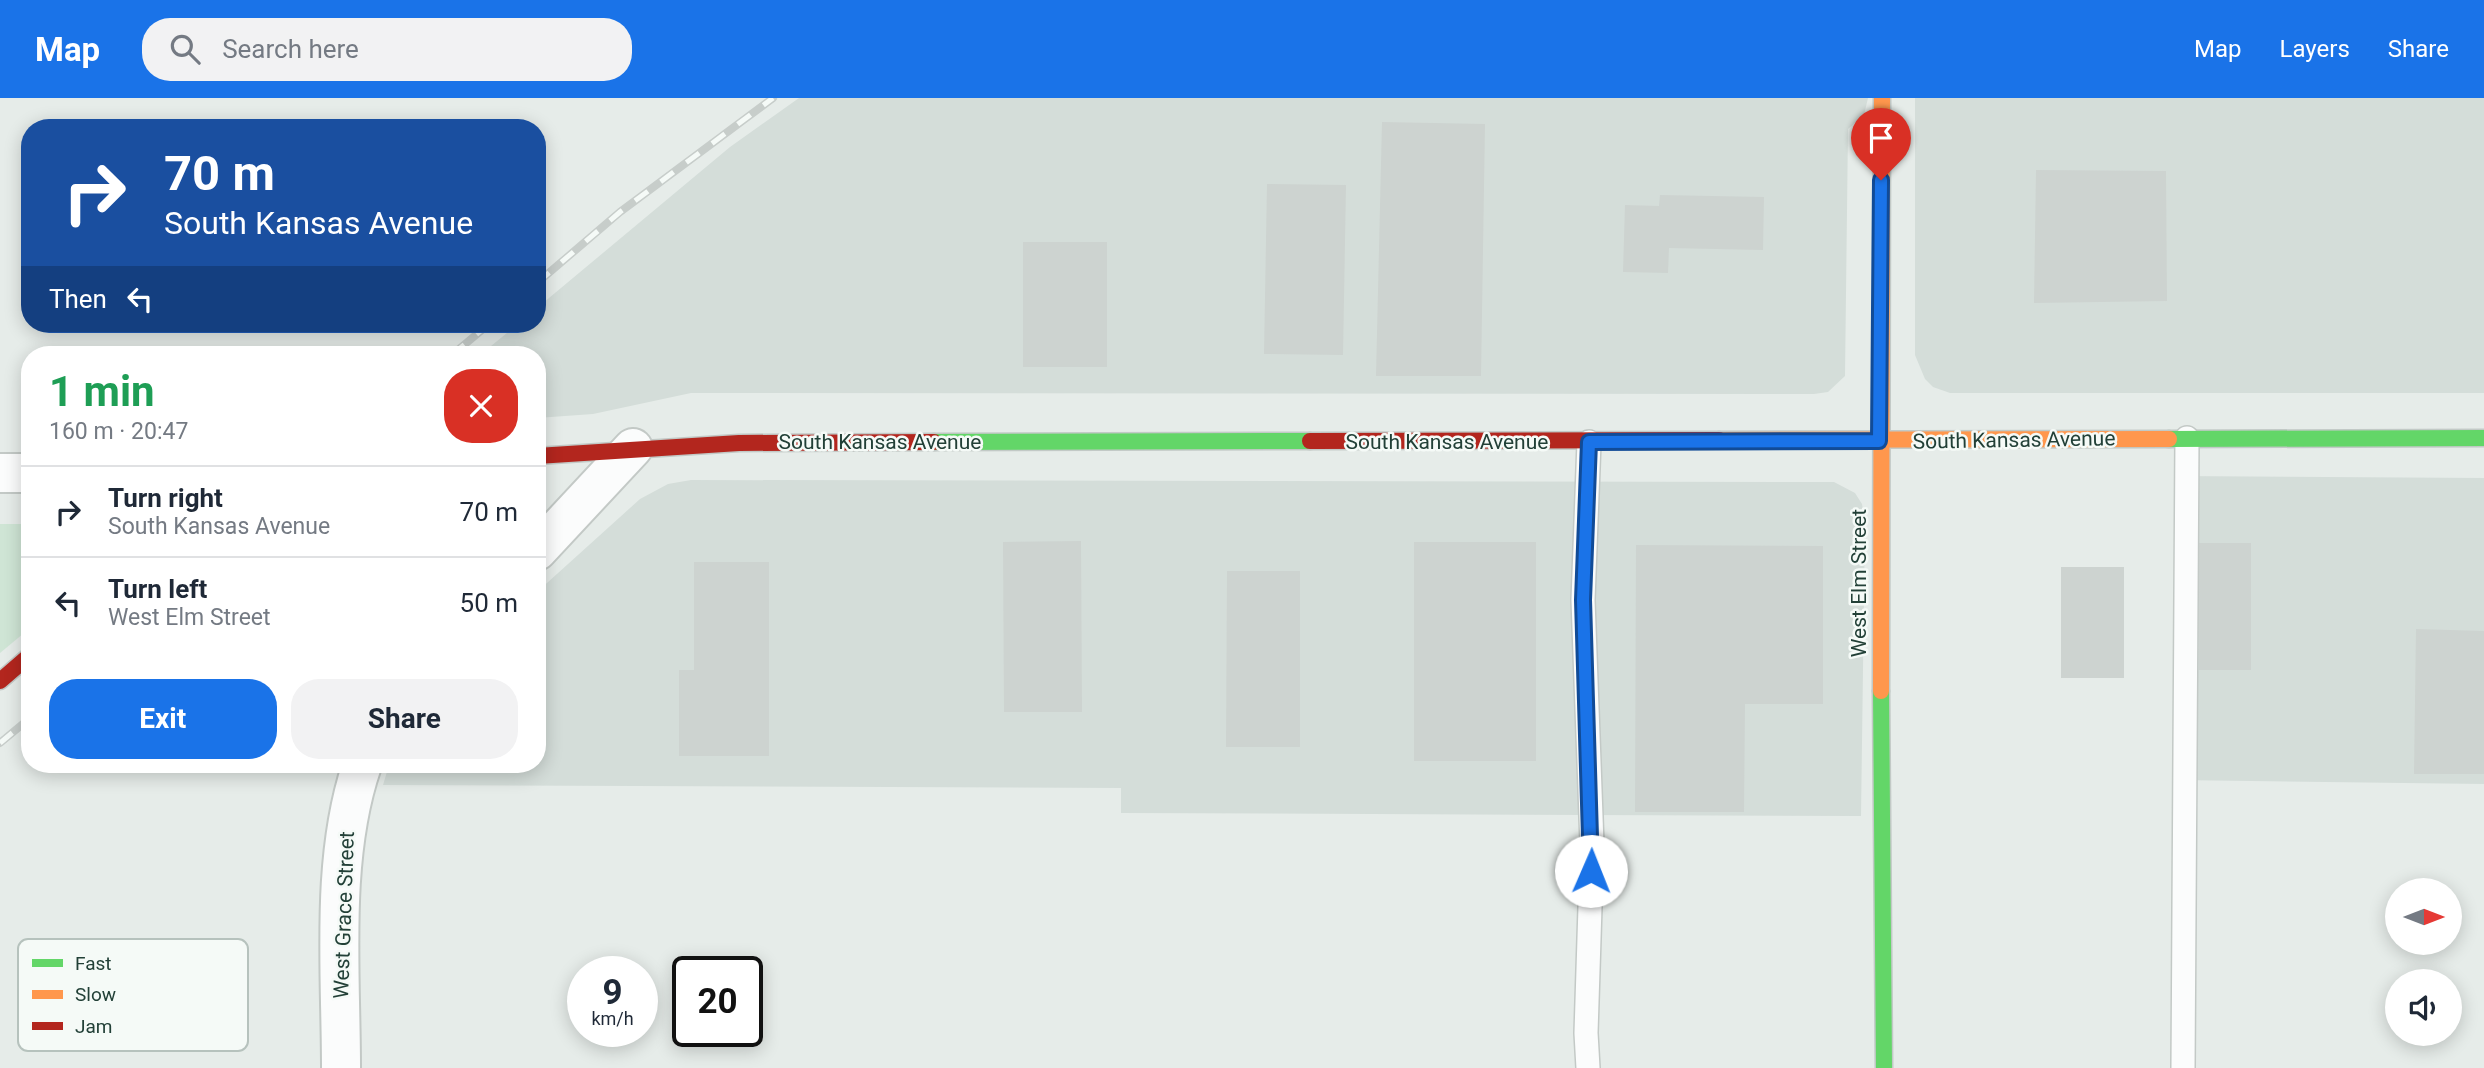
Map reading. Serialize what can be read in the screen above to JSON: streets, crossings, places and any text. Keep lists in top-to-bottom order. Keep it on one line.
{"streets":{"main road":["South Kansas Avenue","West Elm Street"],"street":["West Grace Street"]},"crossings":[["South Kansas Avenue","West Elm Street"]],"legend":["Fast","Slow","Jam"],"north":"right","page":{"header":"Map","search":"Search here","nav":["Map","Layers","Share"],"turn":["70 m","South Kansas Avenue"],"then":"Then","heading":["1 min","160 m · 20:47"],"list":[{"name":"Turn right","note":"South Kansas Avenue","value":"70 m"},{"name":"Turn left","note":"West Elm Street","value":"50 m"}],"buttons":["Exit","Share"],"speed":"9 km/h","limit":"20"}}
